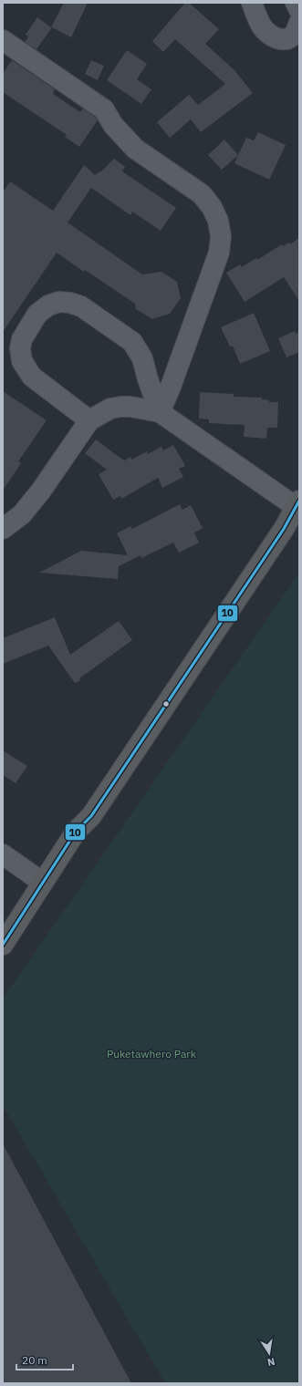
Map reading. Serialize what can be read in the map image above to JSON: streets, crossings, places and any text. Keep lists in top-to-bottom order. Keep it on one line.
{"parks":["Puketawhero Park"],"lines":["transit line 10"],"scale_bar":"20 m","north":"bottom"}
